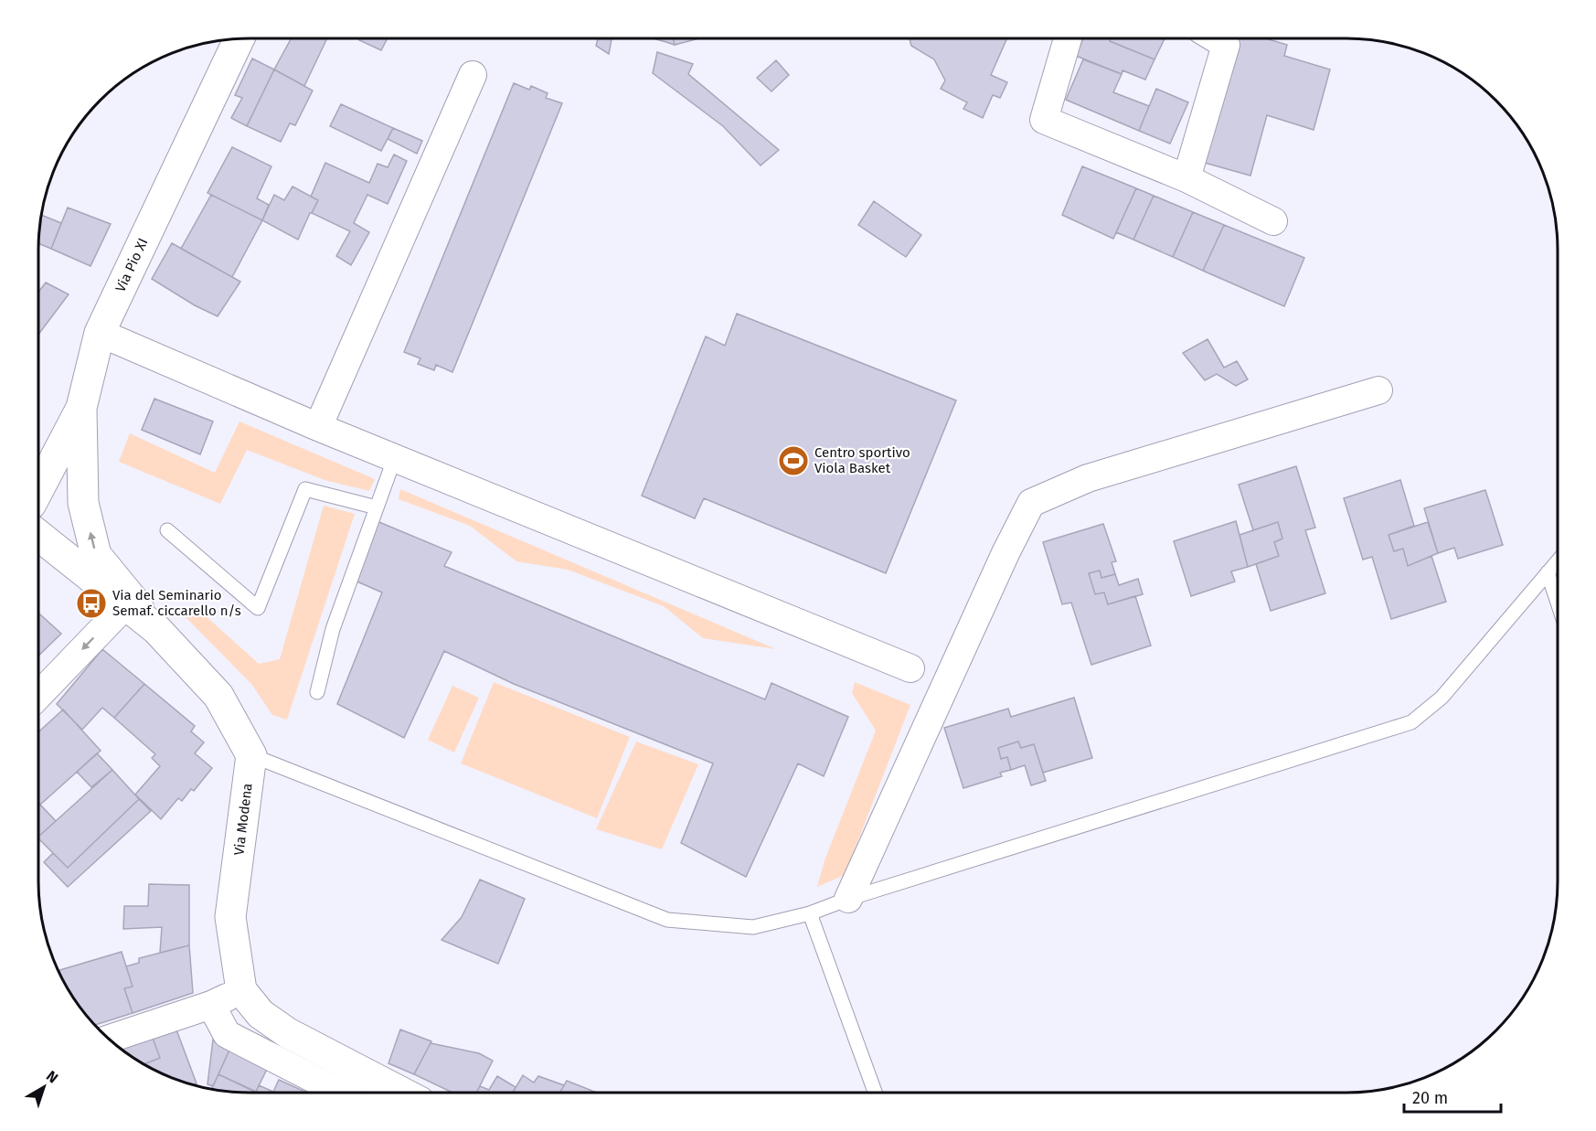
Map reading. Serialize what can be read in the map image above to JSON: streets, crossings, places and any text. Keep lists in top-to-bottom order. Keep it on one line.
{"streets":{"main road":["Via Pio XI","Via Modena"]},"places":{"sports":["Centro sportivo Viola Basket"],"bus stop":["Via del Seminario Semaf. ciccarello n/s"]},"scale_bar":"20 m","north":"top right"}
